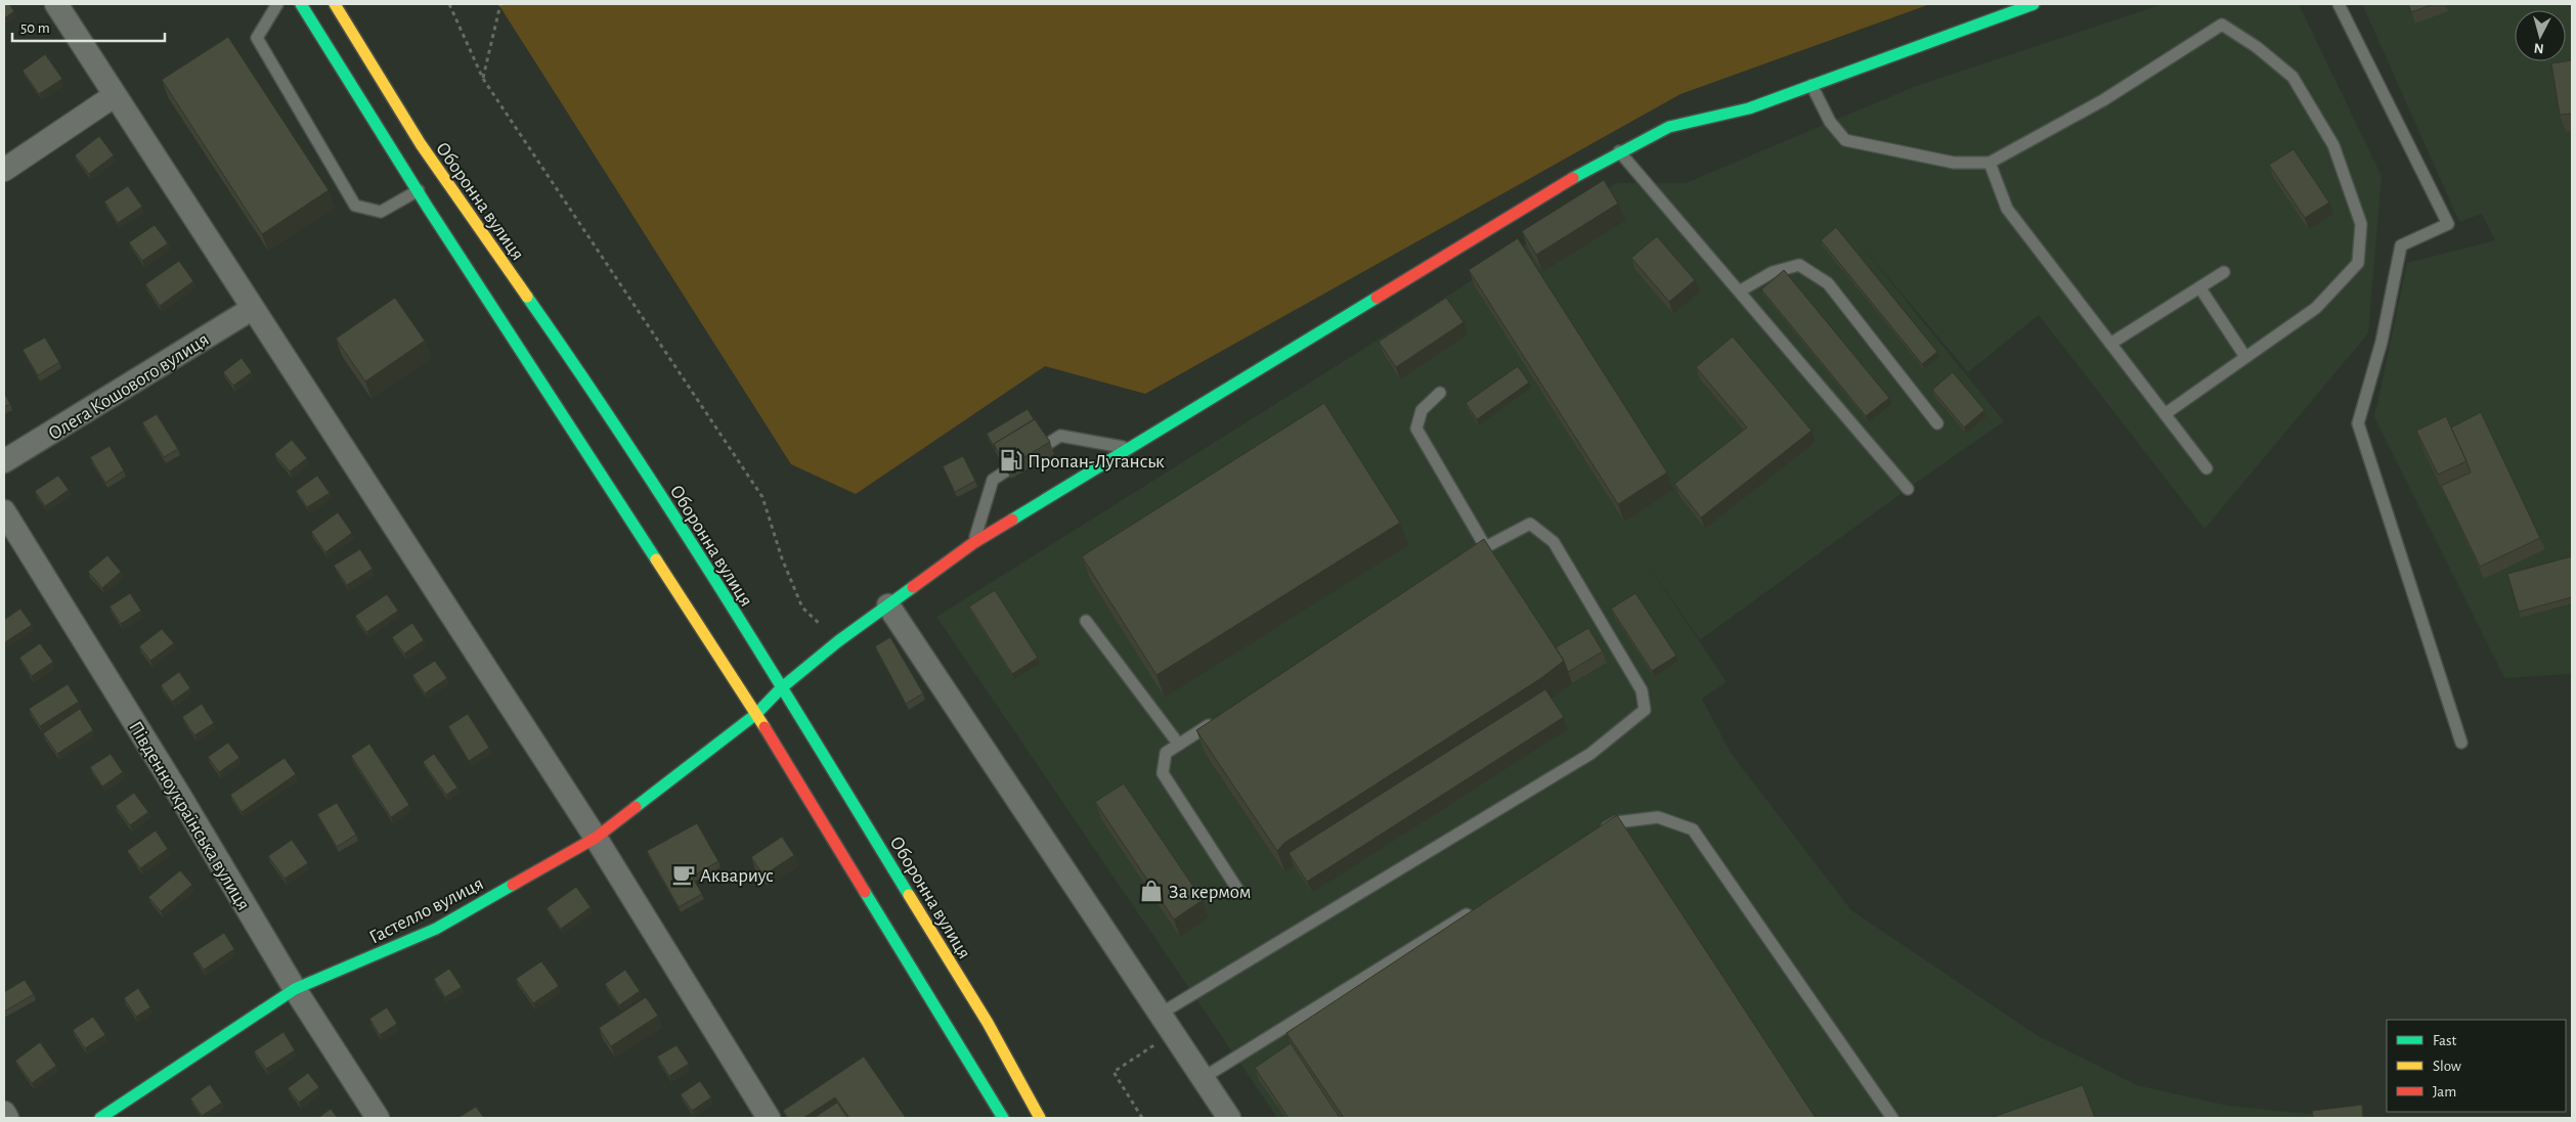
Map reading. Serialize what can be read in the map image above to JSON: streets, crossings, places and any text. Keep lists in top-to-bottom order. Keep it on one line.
{"streets":{"main road":["Оборонна вулиця","Гастелло вулиця"],"street":["Олега Кошового вулиця","Південноукраїнська вулиця"]},"crossings":[["Оборонна вулиця","Гастелло вулиця"],["Південноукраїнська вулиця","Гастелло вулиця"]],"places":{"fuel station":["Пропан-Луганськ"],"cafe":["Аквариус"],"shop":["За кермом"]},"legend":["Fast","Slow","Jam"],"scale_bar":"50 m","north":"bottom"}
